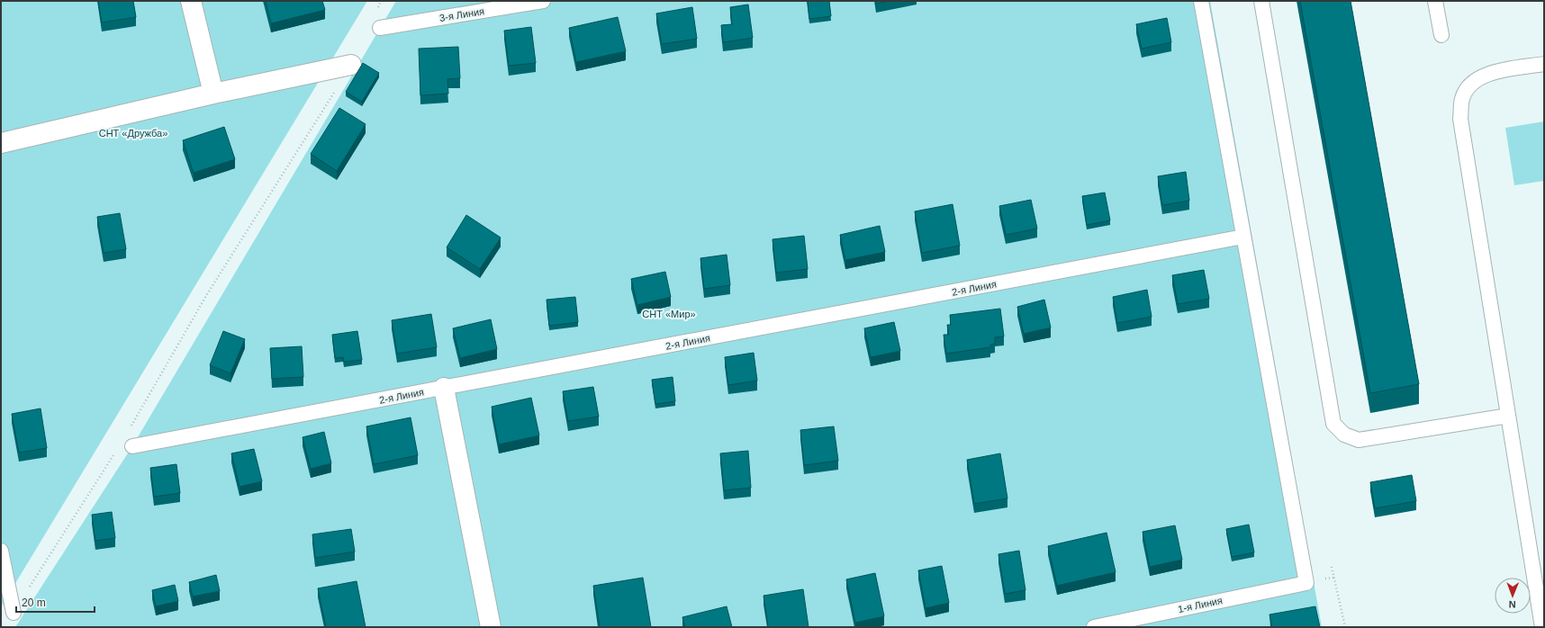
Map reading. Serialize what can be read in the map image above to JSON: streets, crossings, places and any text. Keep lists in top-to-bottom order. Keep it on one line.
{"streets":{"lane":["3-я Линия","2-я Линия","1-я Линия"]},"crossings":[["2-я Линия","1-я Линия"]],"parks":["СНТ «Дружба»","СНТ «Мир»"],"scale_bar":"20 m","north":"bottom"}
